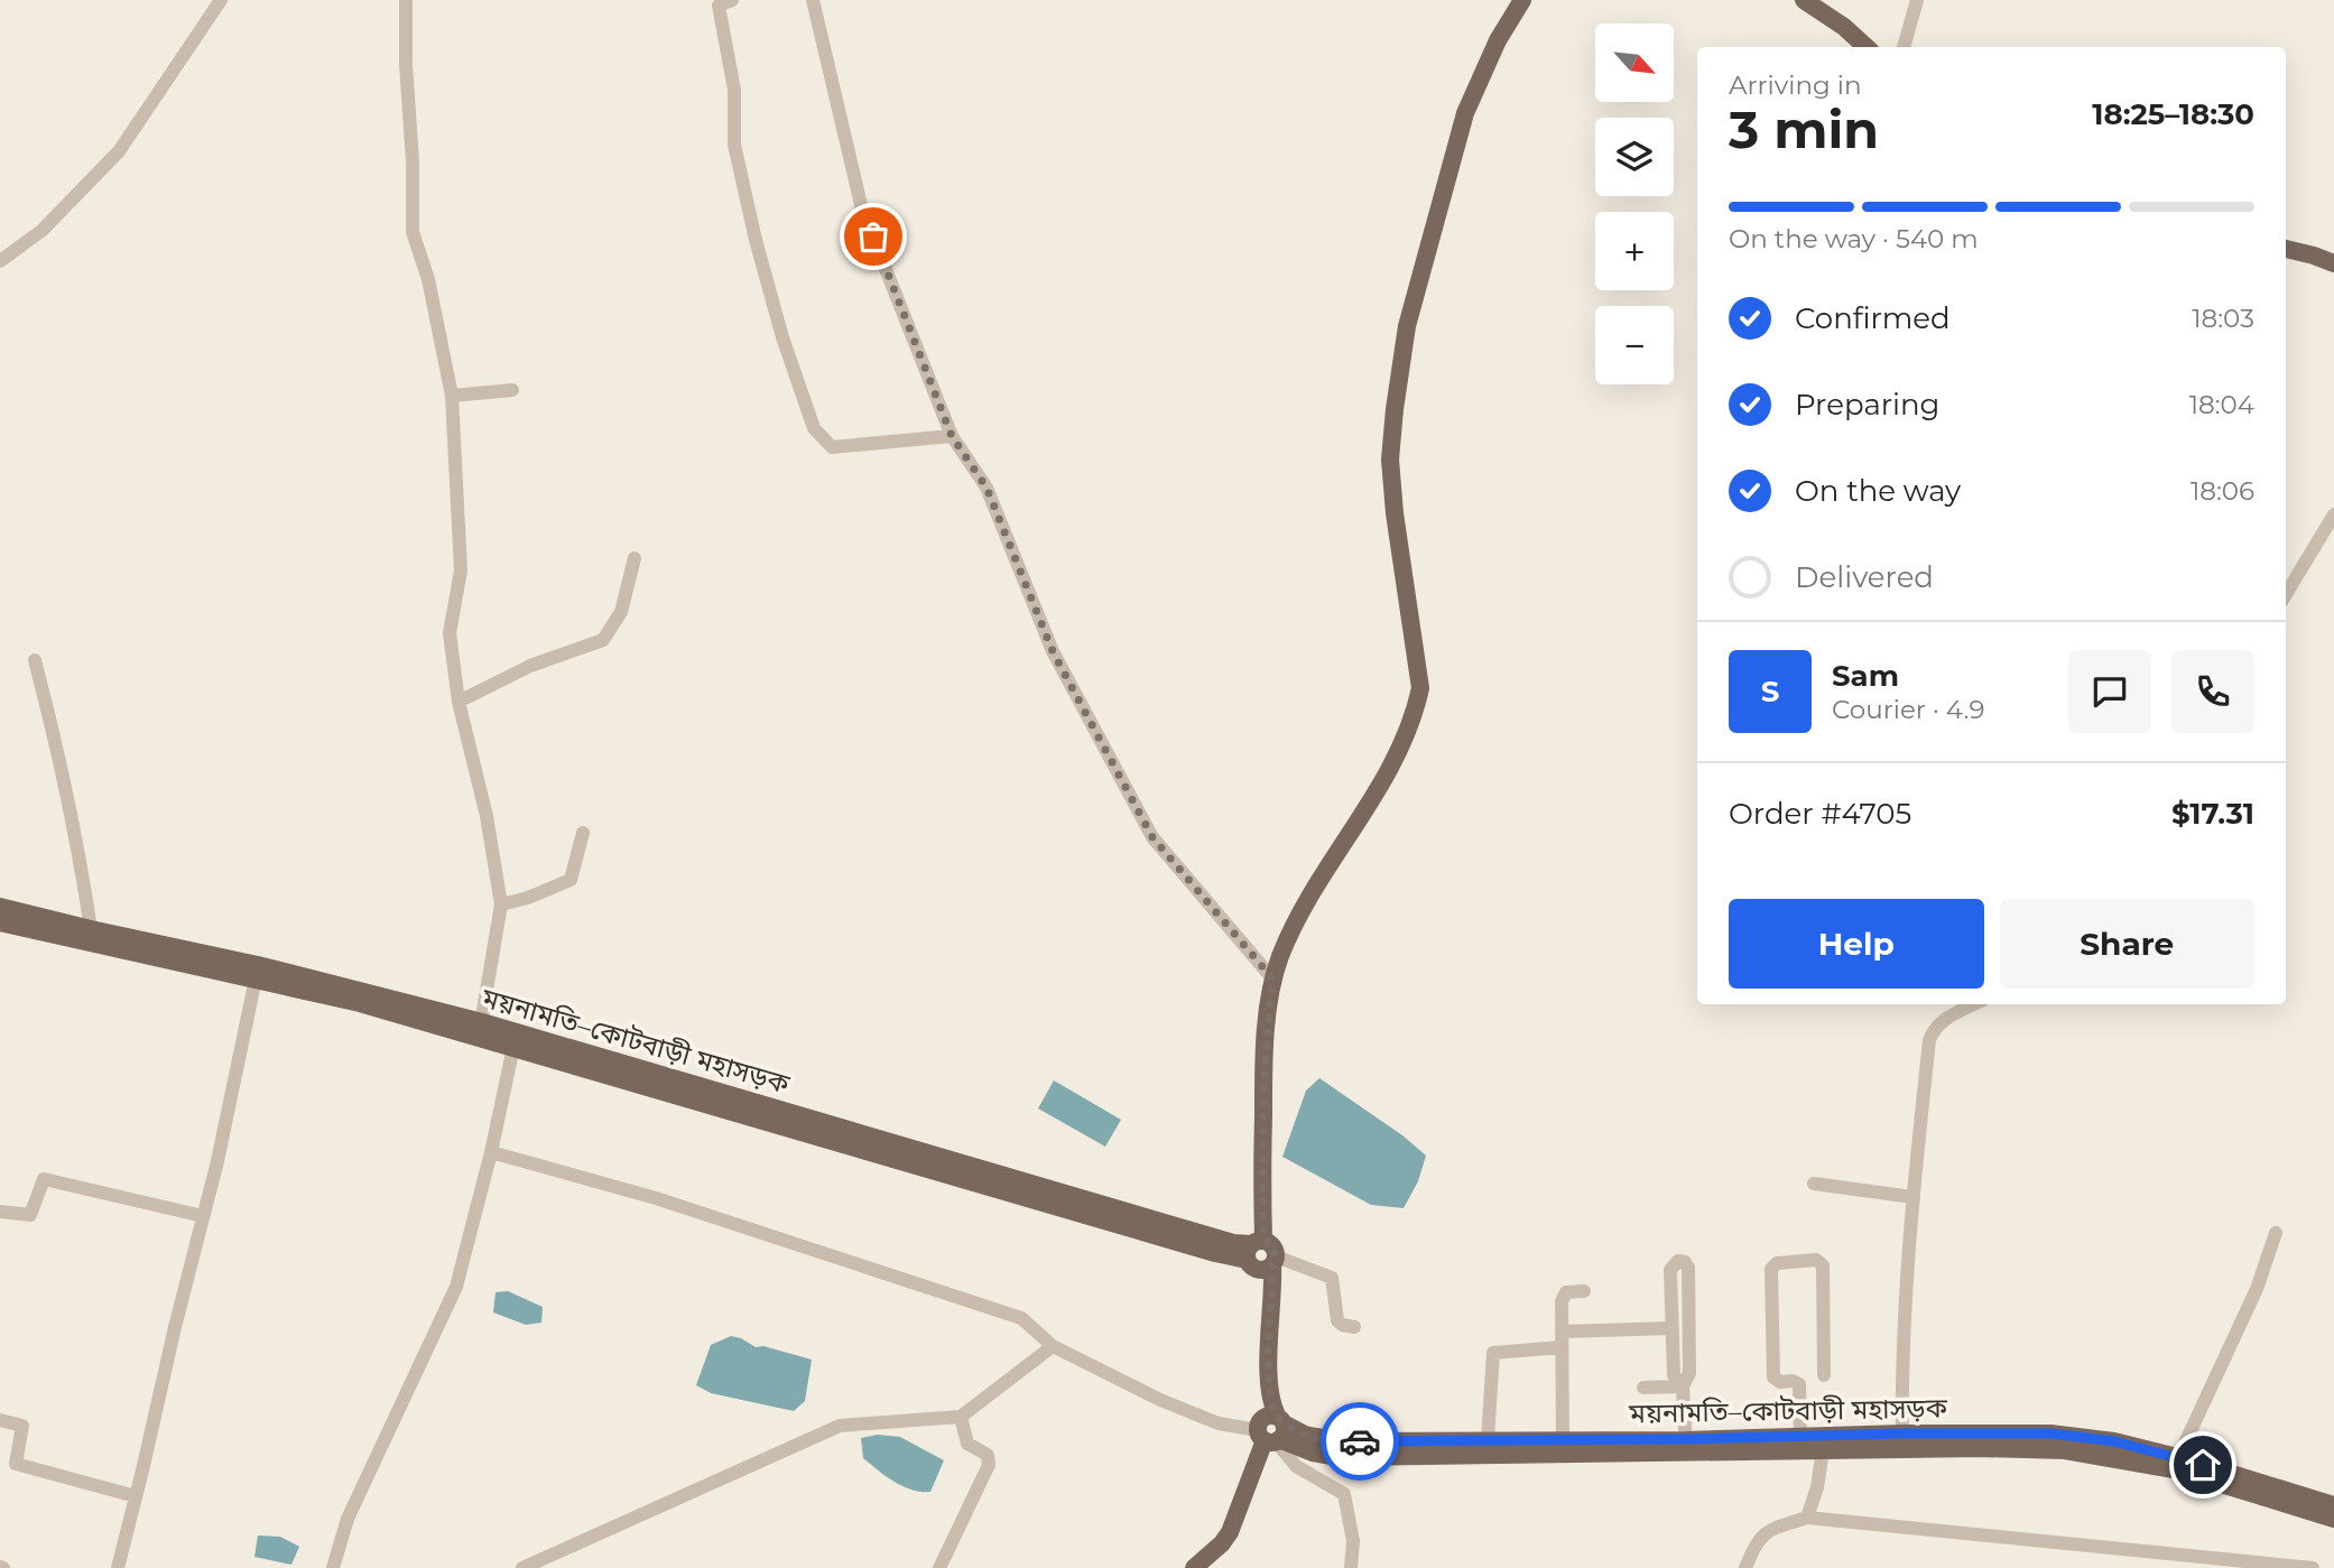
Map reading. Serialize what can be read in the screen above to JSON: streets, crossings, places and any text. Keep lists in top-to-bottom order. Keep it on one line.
{"streets":{"main road":["ময়নামতি–কোটবাড়ী মহাসড়ক"]},"north":"bottom right","page":{"map_buttons":["+","−"],"heading":["3 min","Arriving in","18:25–18:30"],"panel":["Sam","Courier · 4.9","Order #4705","$17.31"],"bar":"On the way · 540 m","list":[["Confirmed","18:03"],["Preparing","18:04"],["On the way","18:06"],"Delivered"],"round":"S","buttons":["Help","Share"]}}
